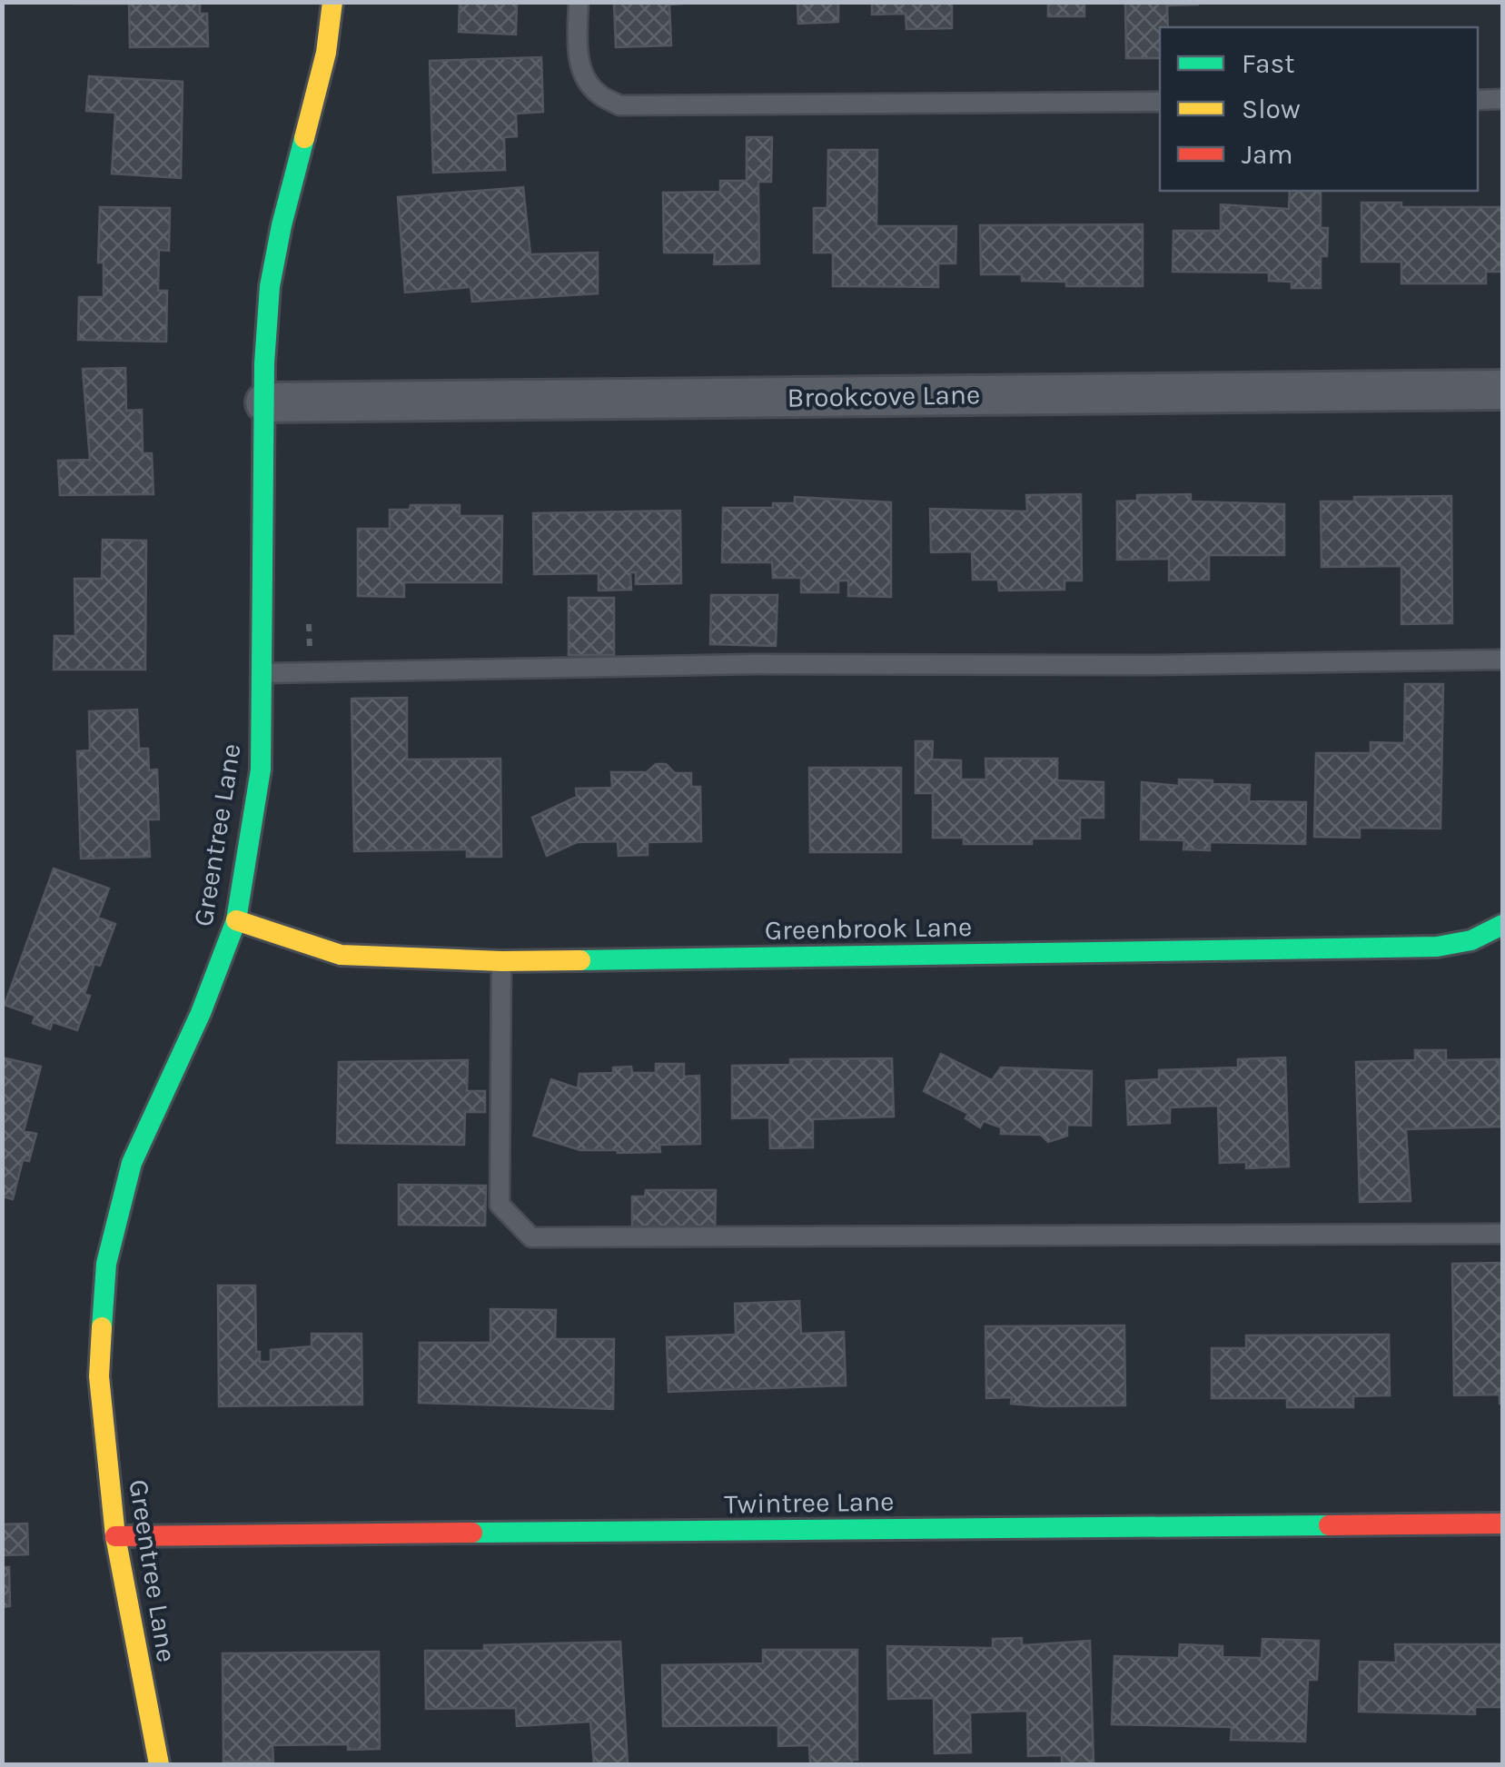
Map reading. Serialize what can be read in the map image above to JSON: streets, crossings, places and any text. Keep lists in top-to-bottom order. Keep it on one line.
{"streets":{"street":["Brookcove Lane","Greentree Lane","Greenbrook Lane","Twintree Lane"]},"crossings":[["Brookcove Lane","Greentree Lane"],["Greentree Lane","Greenbrook Lane"],["Greentree Lane","Twintree Lane"]],"legend":["Fast","Slow","Jam"]}
